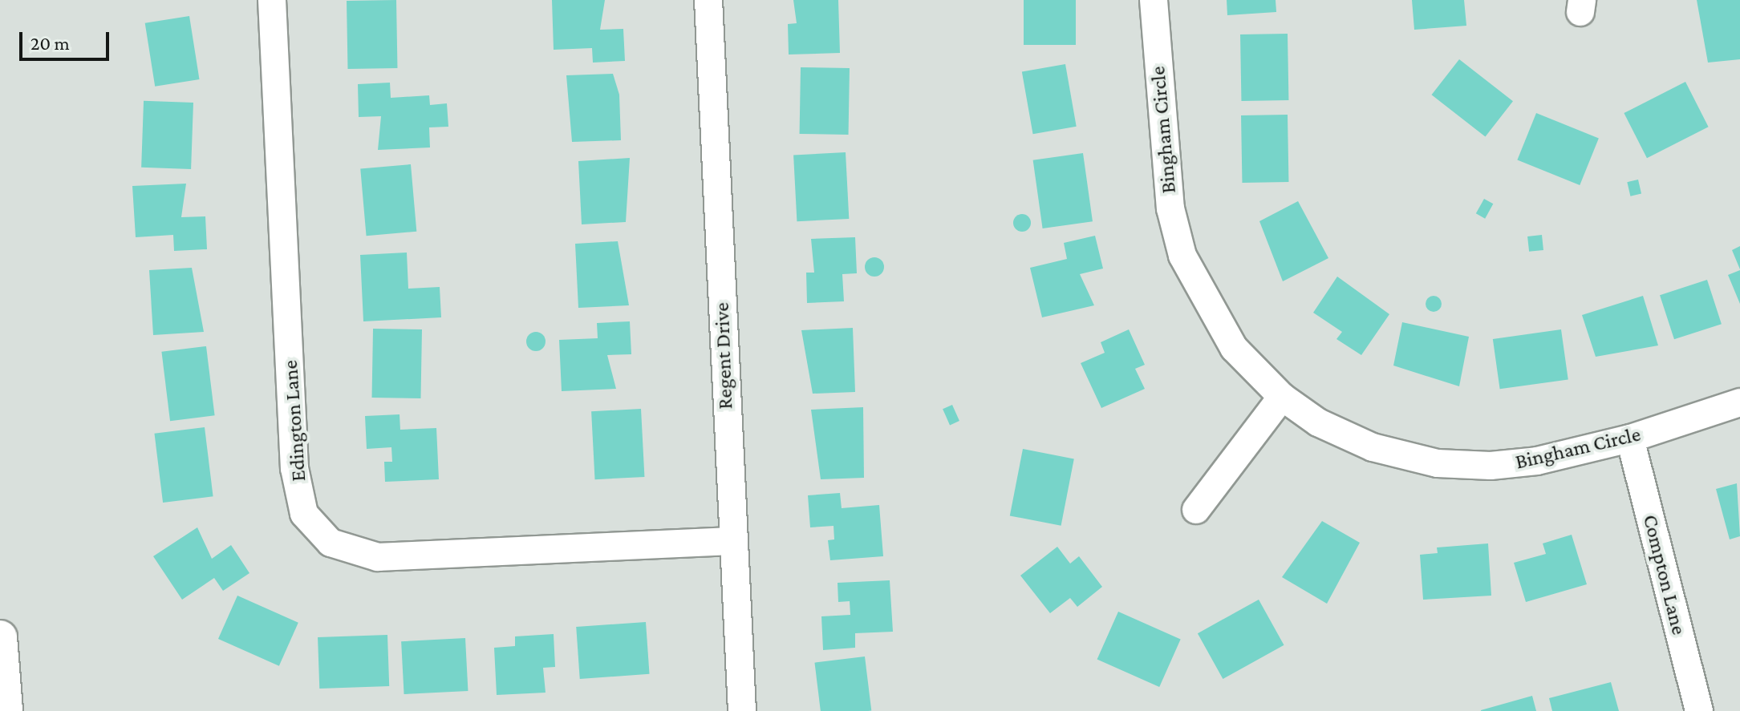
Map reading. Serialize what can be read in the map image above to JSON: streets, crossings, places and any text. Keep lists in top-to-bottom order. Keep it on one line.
{"streets":{"street":["Bingham Circle","Regent Drive","Edington Lane","Compton Lane"]},"crossings":[["Bingham Circle","Compton Lane"],["Regent Drive","Edington Lane"]],"scale_bar":"20 m"}
